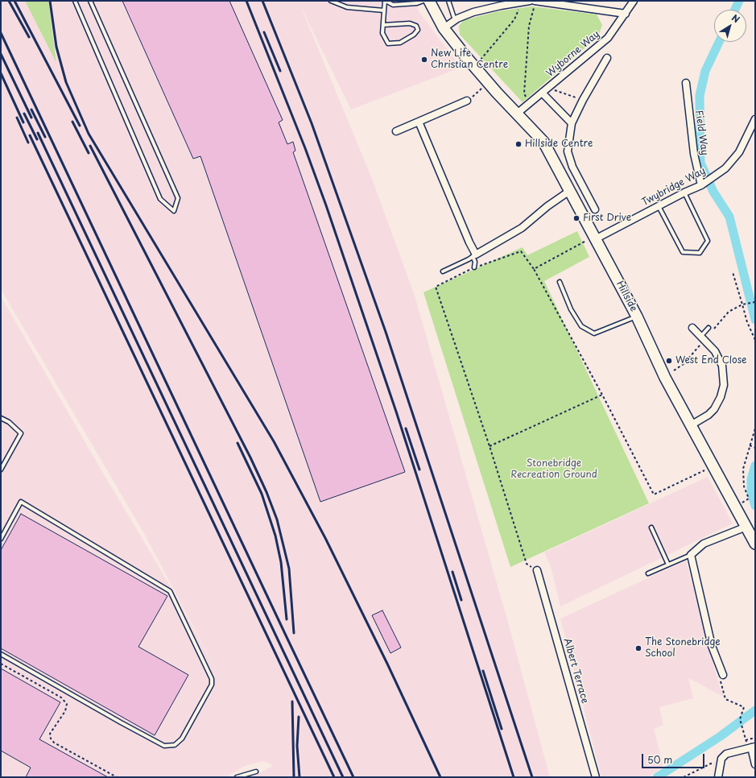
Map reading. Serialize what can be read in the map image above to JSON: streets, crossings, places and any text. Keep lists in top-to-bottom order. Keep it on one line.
{"streets":{"main road":["Hillside"],"street":["Wyborne Way","Field Way","Twybridge Way","Albert Terrace"]},"crossings":[["Wyborne Way","Hillside"],["Field Way","Twybridge Way"],["Twybridge Way","Hillside"]],"parks":["Stonebridge Recreation Ground"],"places":["New Life Christian Centre","Hillside Centre","First Drive","West End Close","The Stonebridge School"],"scale_bar":"50 m","north":"top right"}
